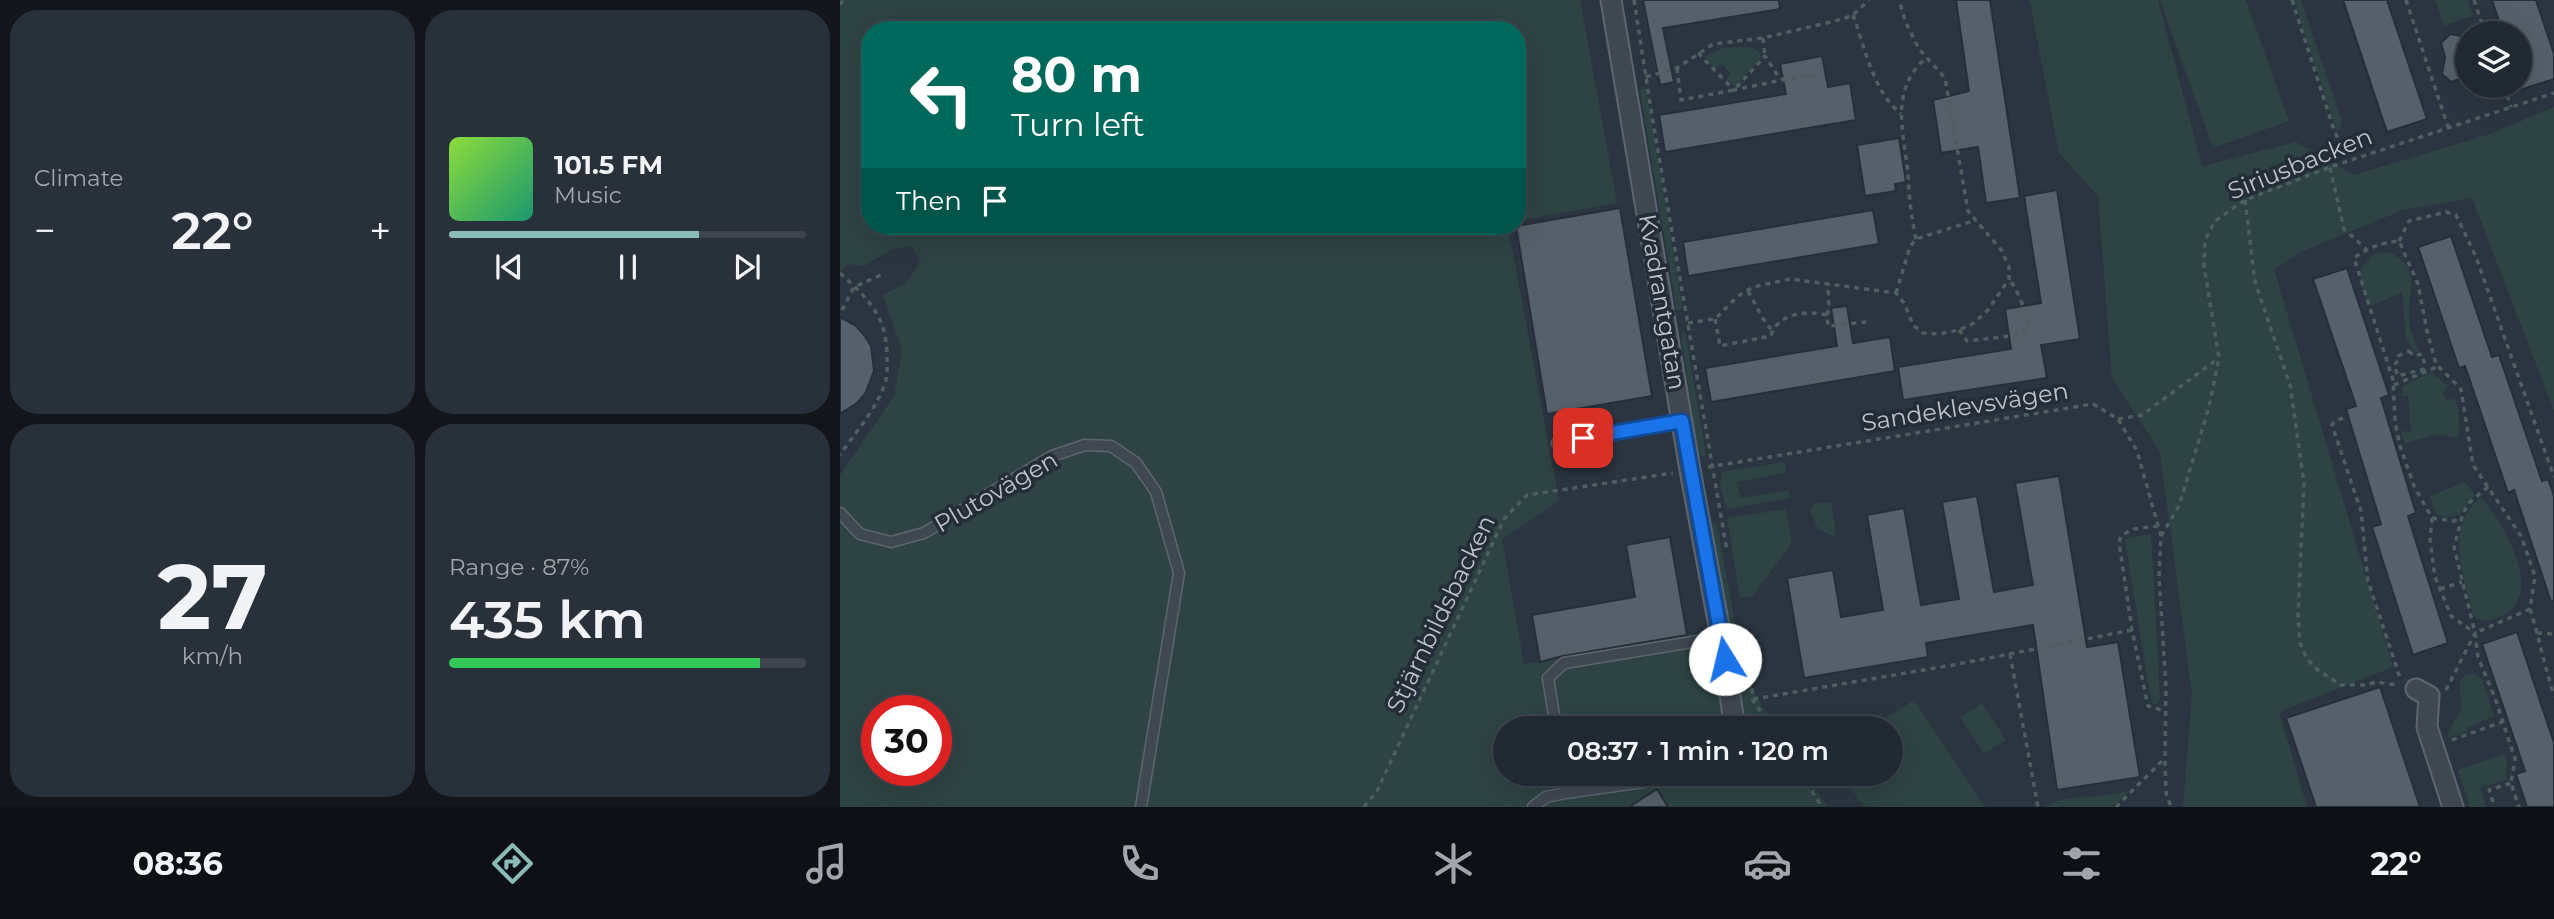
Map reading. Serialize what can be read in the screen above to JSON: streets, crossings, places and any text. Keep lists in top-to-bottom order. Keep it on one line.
{"streets":{"street":["Kvadrantgatan"],"lane":["Plutovägen"],"path":["Siriusbacken","Sandeklevsvägen","Stjärnbildsbacken"]},"crossings":[["Kvadrantgatan","Stjärnbildsbacken"],["Sandeklevsvägen","Stjärnbildsbacken"]],"page":{"tile":["Climate",["27","km/h"],["Range · 87%","435 km"]],"turn":["80 m","Turn left"],"song":["101.5 FM","Music"],"then":"Then","heat":["−","22°","+"],"limit":"30","trip":"08:37 · 1 min · 120 m","tabs":["08:36","22°"]}}
